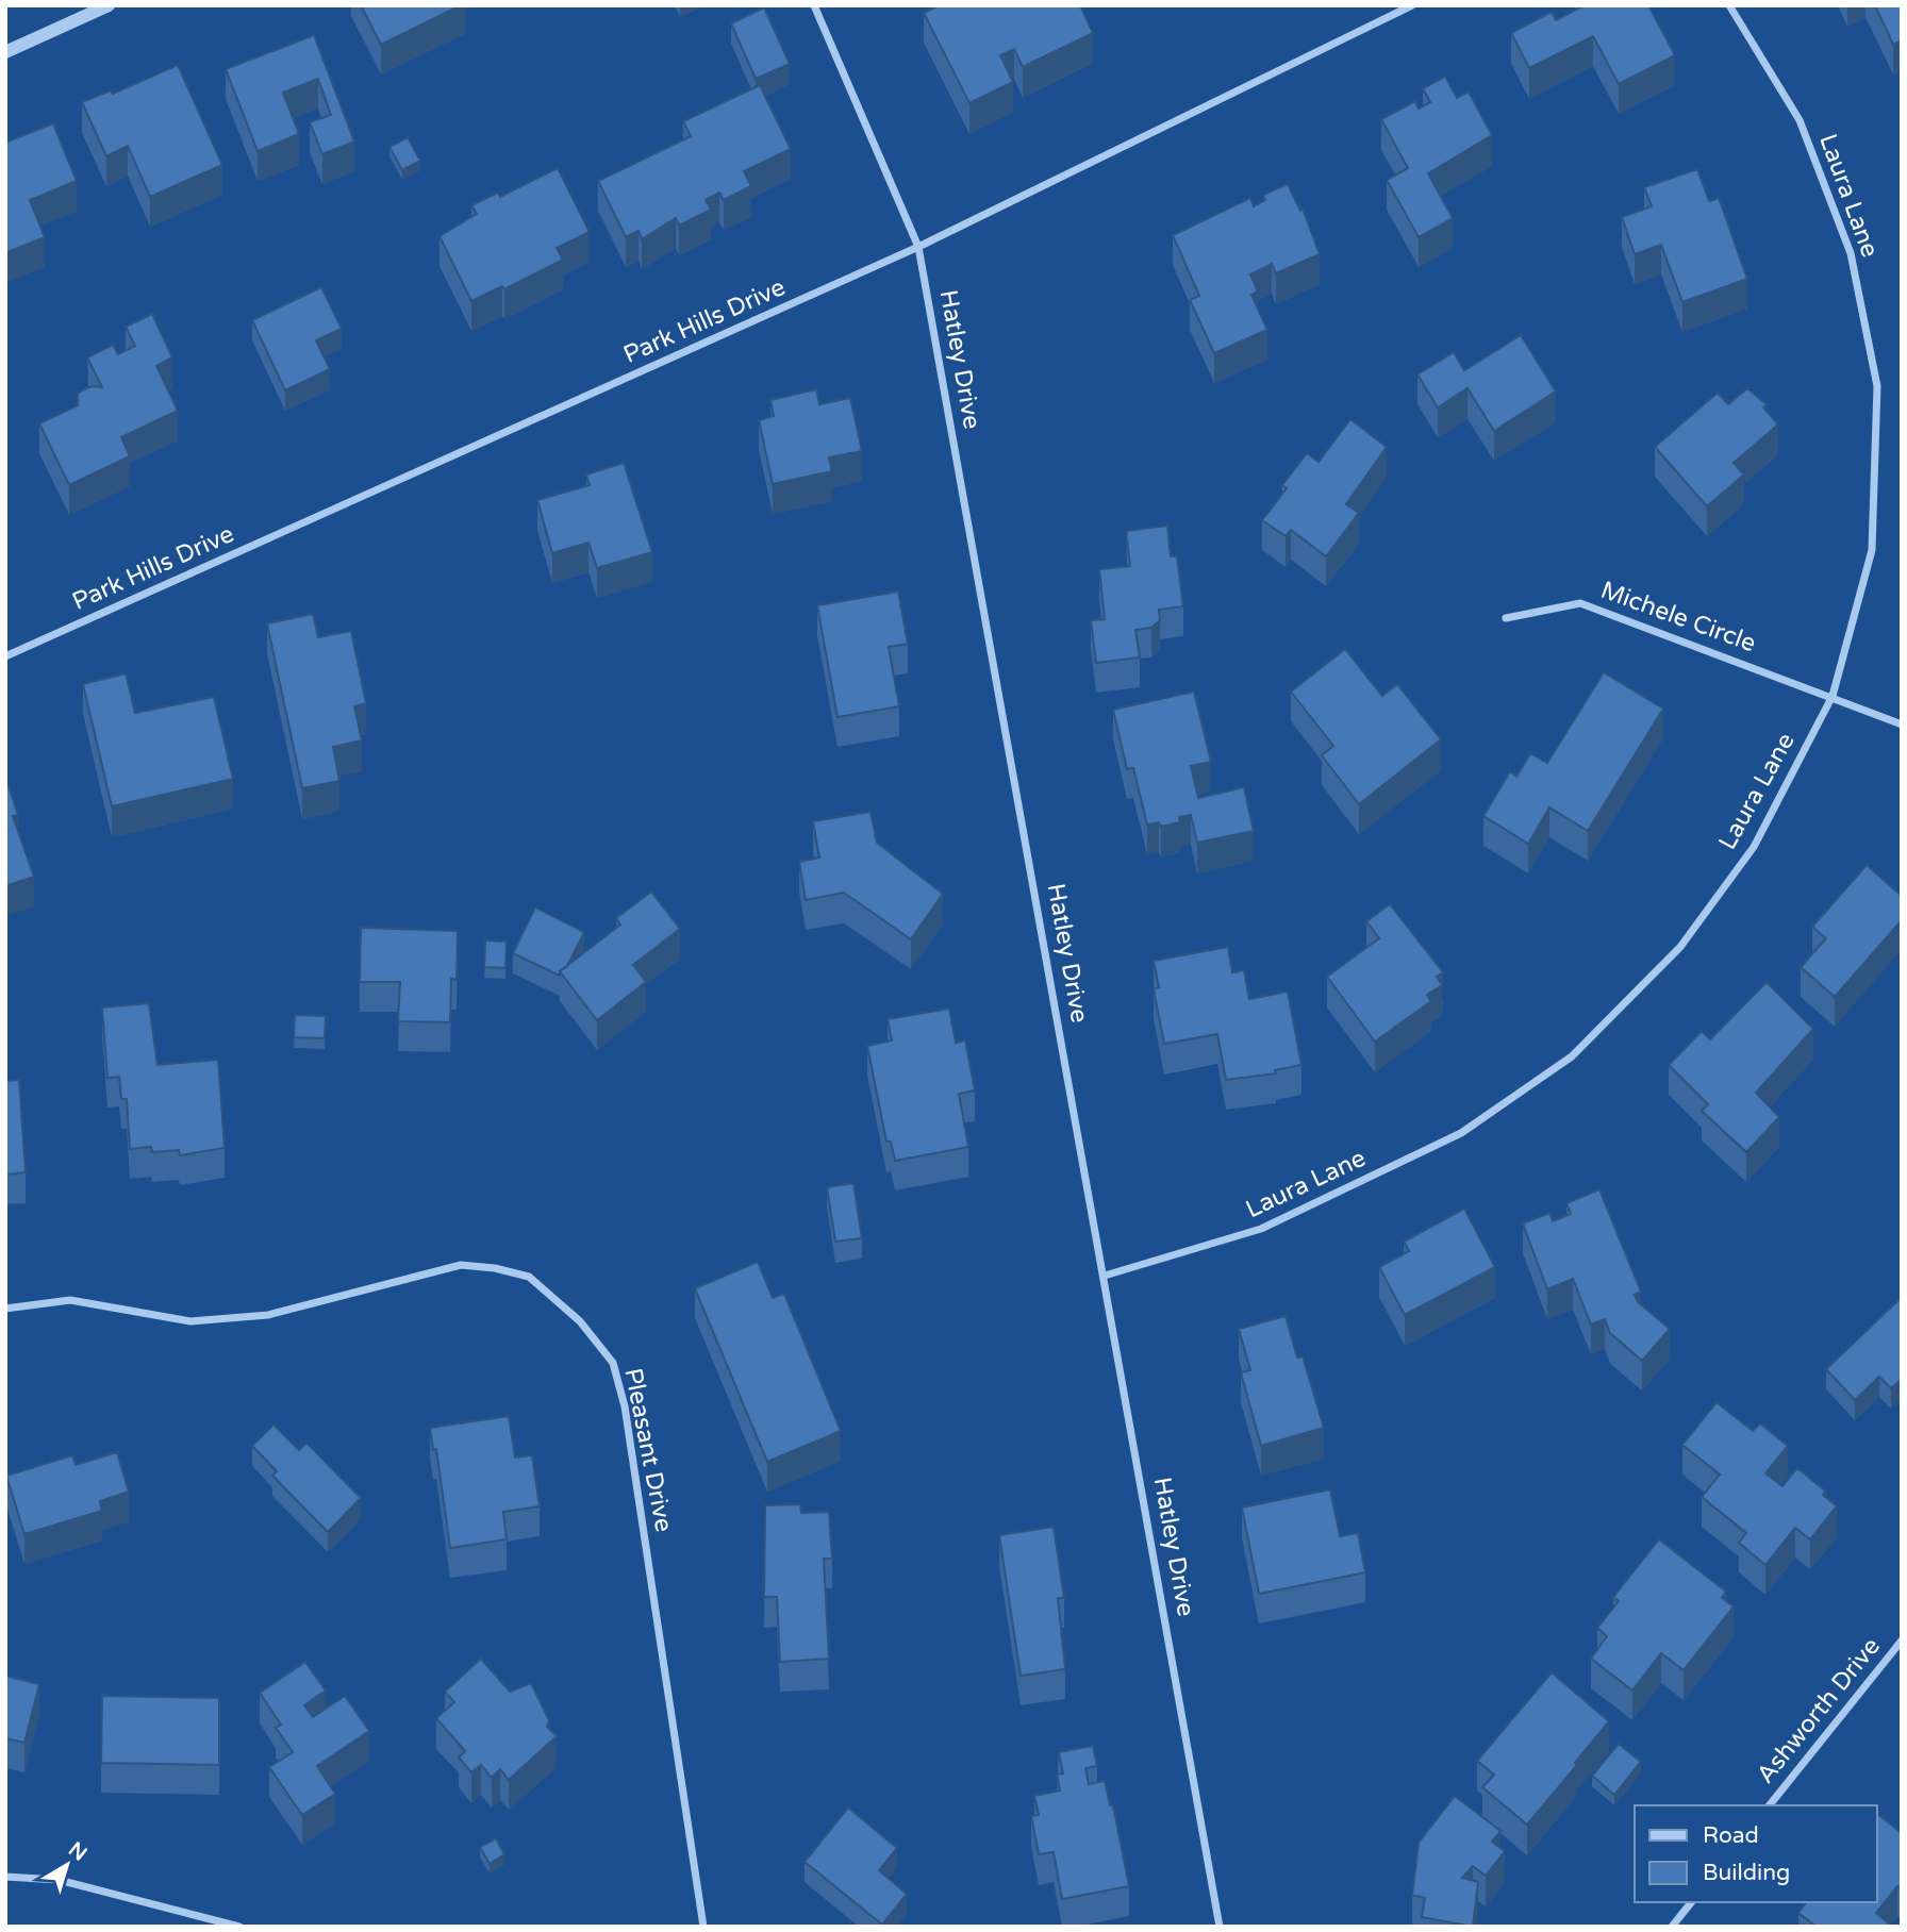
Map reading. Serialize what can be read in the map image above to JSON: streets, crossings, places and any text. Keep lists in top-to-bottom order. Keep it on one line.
{"streets":{"street":["Laura Lane","Park Hills Drive","Hatley Drive","Michele Circle","Pleasant Drive","Ashworth Drive"]},"crossings":[["Laura Lane","Hatley Drive"],["Laura Lane","Michele Circle"],["Park Hills Drive","Hatley Drive"]],"legend":["Road","Building"],"north":"top right"}
